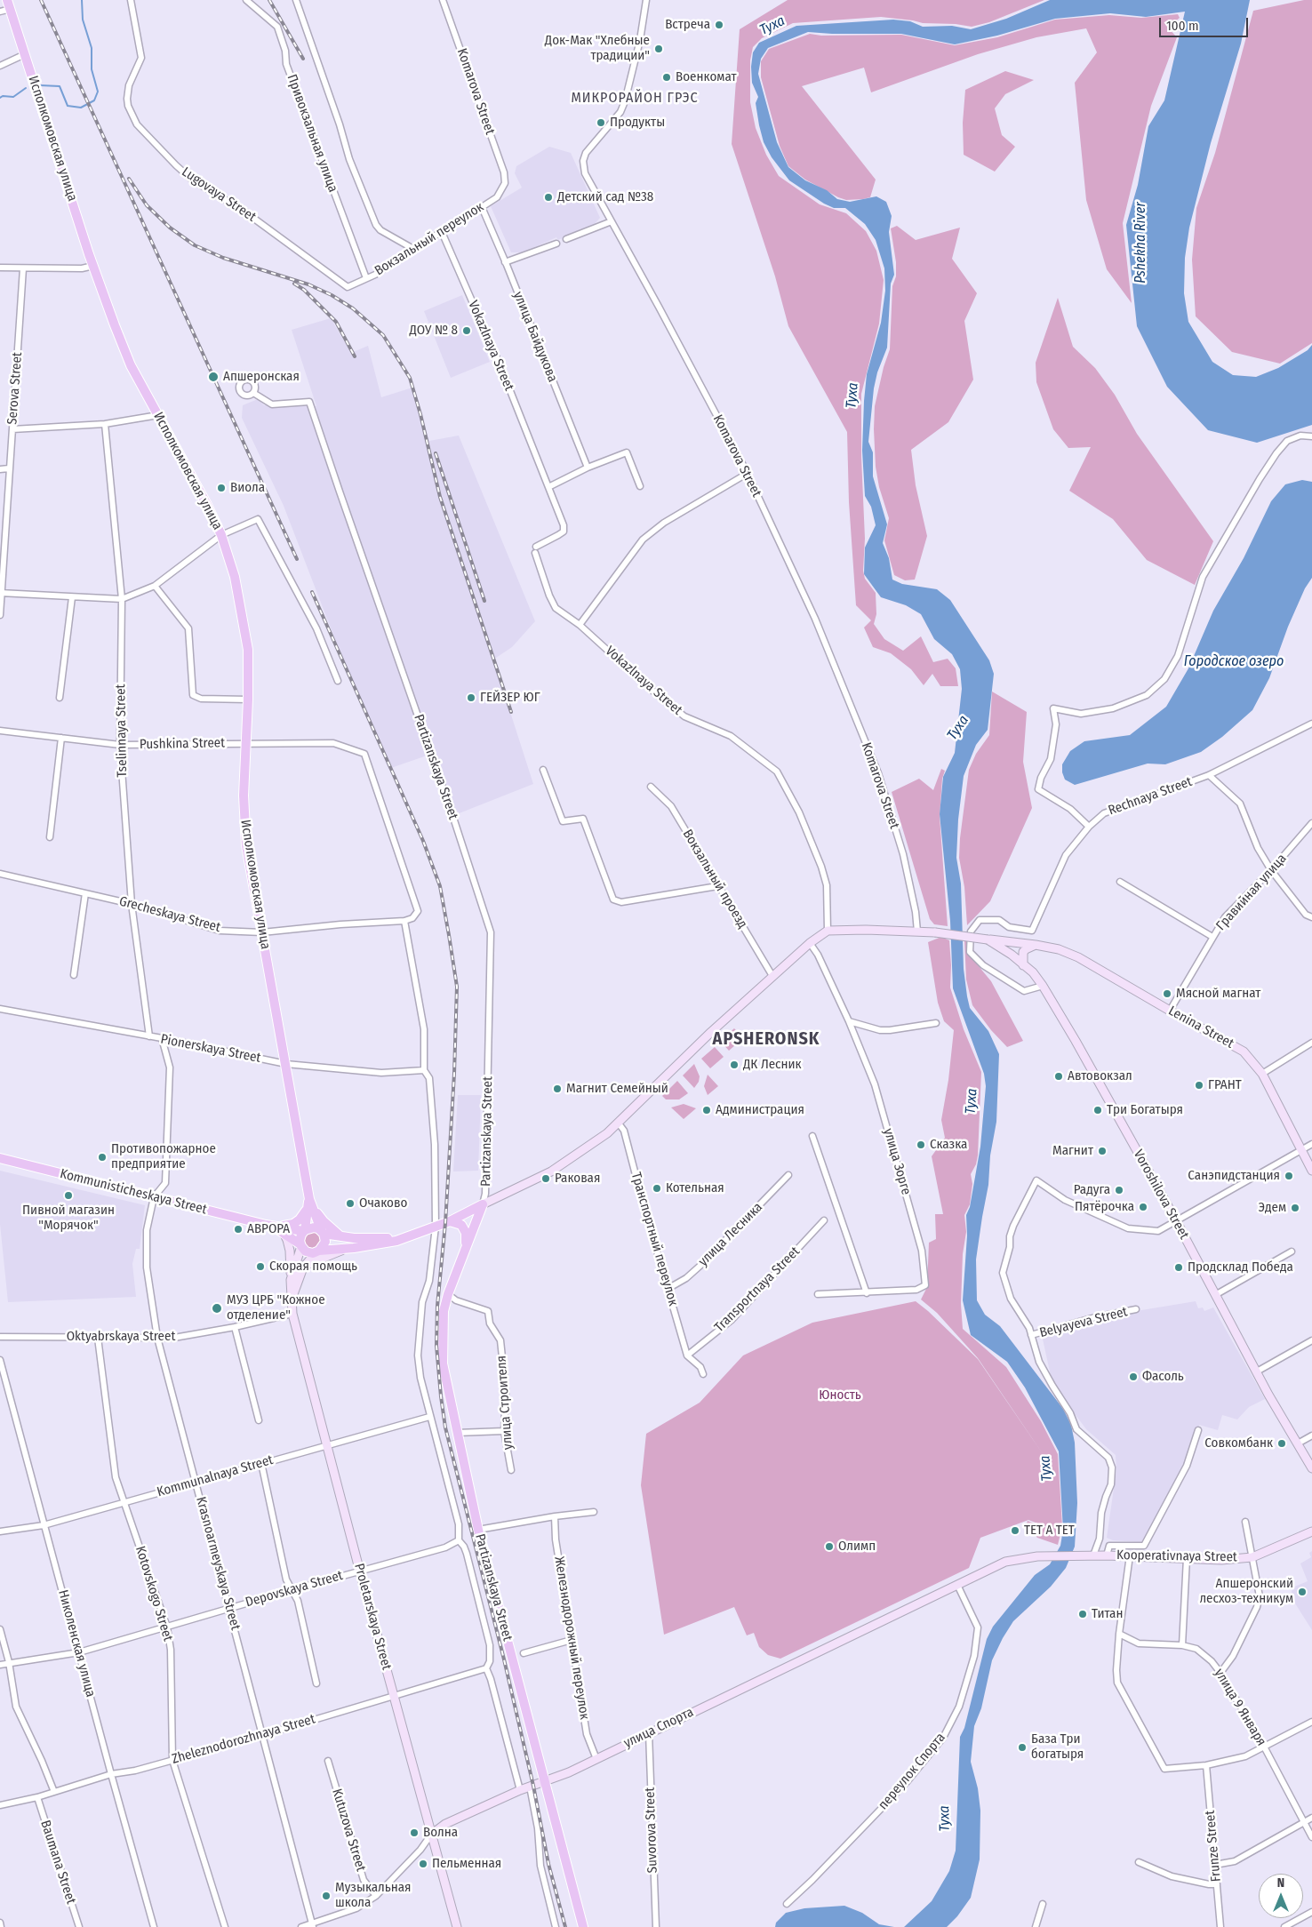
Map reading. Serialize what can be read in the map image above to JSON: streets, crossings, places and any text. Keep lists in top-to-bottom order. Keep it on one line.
{"streets":{"main road":["Исполкомовская улица","Partizanskaya Street","Kommunisticheskaya Street"],"street":["Komarova Street","Привокзальная улица","Lugovaya Street","Вокзальный переулок","улица Байдукова","Vokazlnaya Street","Serova Street","Tselinnaya Street","Pushkina Street","Rechnaya Street","Вокзальный проезд","Гравийная улица","Grecheskaya Street","Lenina Street","Pionerskaya Street","улица Зорге","Voroshilova Street","улица Лесника","Транспортный переулок","Transportnaya Street","Belyayeva Street","Oktyabrskaya Street","улица Строителя","Kommunalnaya Street","Kooperativnaya Street","Krasnoarmeyskaya Street","Depovskaya Street","Kotovskogo Street","Proletarskaya Street","Железнодорожный переулок","Николенская улица","улица 9 Января","улица Спорта","Zheleznodorozhnaya Street","переулок Спорта","Kutuzova Street","Suvorova Street","Frunze Street","Baumana Street"]},"crossings":[["Komarova Street","Вокзальный переулок"],["Komarova Street","Lenina Street"],["Привокзальная улица","Вокзальный переулок"],["Исполкомовская улица","Pushkina Street"],["Исполкомовская улица","Grecheskaya Street"],["Исполкомовская улица","Pionerskaya Street"],["Исполкомовская улица","Kommunisticheskaya Street"],["Исполкомовская улица","Proletarskaya Street"],["Lugovaya Street","Вокзальный переулок"],["Вокзальный переулок","улица Байдукова"],["Вокзальный переулок","Vokazlnaya Street"],["Tselinnaya Street","Pushkina Street"],["Tselinnaya Street","Grecheskaya Street"],["Tselinnaya Street","Pionerskaya Street"],["Pushkina Street","Partizanskaya Street"],["Pushkina Street","Grecheskaya Street"],["Partizanskaya Street","Grecheskaya Street"],["Partizanskaya Street","Pionerskaya Street"],["Partizanskaya Street","улица Строителя"],["Partizanskaya Street","Kommunalnaya Street"],["Partizanskaya Street","Depovskaya Street"],["Partizanskaya Street","улица Спорта"],["Partizanskaya Street","Zheleznodorozhnaya Street"],["Rechnaya Street","Voroshilova Street"],["Гравийная улица","Lenina Street"],["Lenina Street","Voroshilova Street"],["Kommunisticheskaya Street","Krasnoarmeyskaya Street"],["Kommunisticheskaya Street","Proletarskaya Street"],["улица Лесника","Транспортный переулок"],["Транспортный переулок","Transportnaya Street"],["Oktyabrskaya Street","Krasnoarmeyskaya Street"],["Oktyabrskaya Street","Kotovskogo Street"],["Oktyabrskaya Street","Proletarskaya Street"],["Kommunalnaya Street","Krasnoarmeyskaya Street"],["Kommunalnaya Street","Kotovskogo Street"],["Kommunalnaya Street","Proletarskaya Street"],["Kommunalnaya Street","Николенская улица"],["Kooperativnaya Street","улица Спорта"],["Krasnoarmeyskaya Street","Depovskaya Street"],["Krasnoarmeyskaya Street","улица Спорта"],["Krasnoarmeyskaya Street","Zheleznodorozhnaya Street"],["Depovskaya Street","Kotovskogo Street"],["Depovskaya Street","Proletarskaya Street"],["Depovskaya Street","Николенская улица"],["Kotovskogo Street","Zheleznodorozhnaya Street"],["Proletarskaya Street","улица Спорта"],["Proletarskaya Street","Zheleznodorozhnaya Street"],["Железнодорожный переулок","улица Спорта"],["Николенская улица","Zheleznodorozhnaya Street"],["улица Спорта","переулок Спорта"],["улица Спорта","Kutuzova Street"],["улица Спорта","Suvorova Street"],["Zheleznodorozhnaya Street","Baumana Street"]],"districts":["МИКРОРАЙОН ГРЭС","APSHERONSK"],"water":["Туха","Pshekha River","Городское озеро"],"parks":["Юность"],"places":["Встреча","Док-Мак \"Хлебные традиции\"","Военкомат","Продукты","Детский сад №38","ДОУ № 8","Апшеронская","Виола","ГЕЙЗЕР ЮГ","Мясной магнат","ДК Лесник","Автовокзал","ГРАНТ","Магнит Семейный","Администрация","Три Богатыря","Сказка","Магнит","Противопожарное предприятие","Санэпидстанция","Раковая","Котельная","Радуга","Пивной магазин \"Морячок\"","Очаково","Пятёрочка","Эдем","АВРОРА","Скорая помощь","Продсклад Победа","МУЗ ЦРБ \"Кожное отделение\"","Фасоль","Совкомбанк","ТЕТ А ТЕТ","Олимп","Апшеронский лесхоз-техникум","Титан","База Три богатыря","Волна","Пельменная","Музыкальная школа"],"scale_bar":"100 m","north":"top"}
